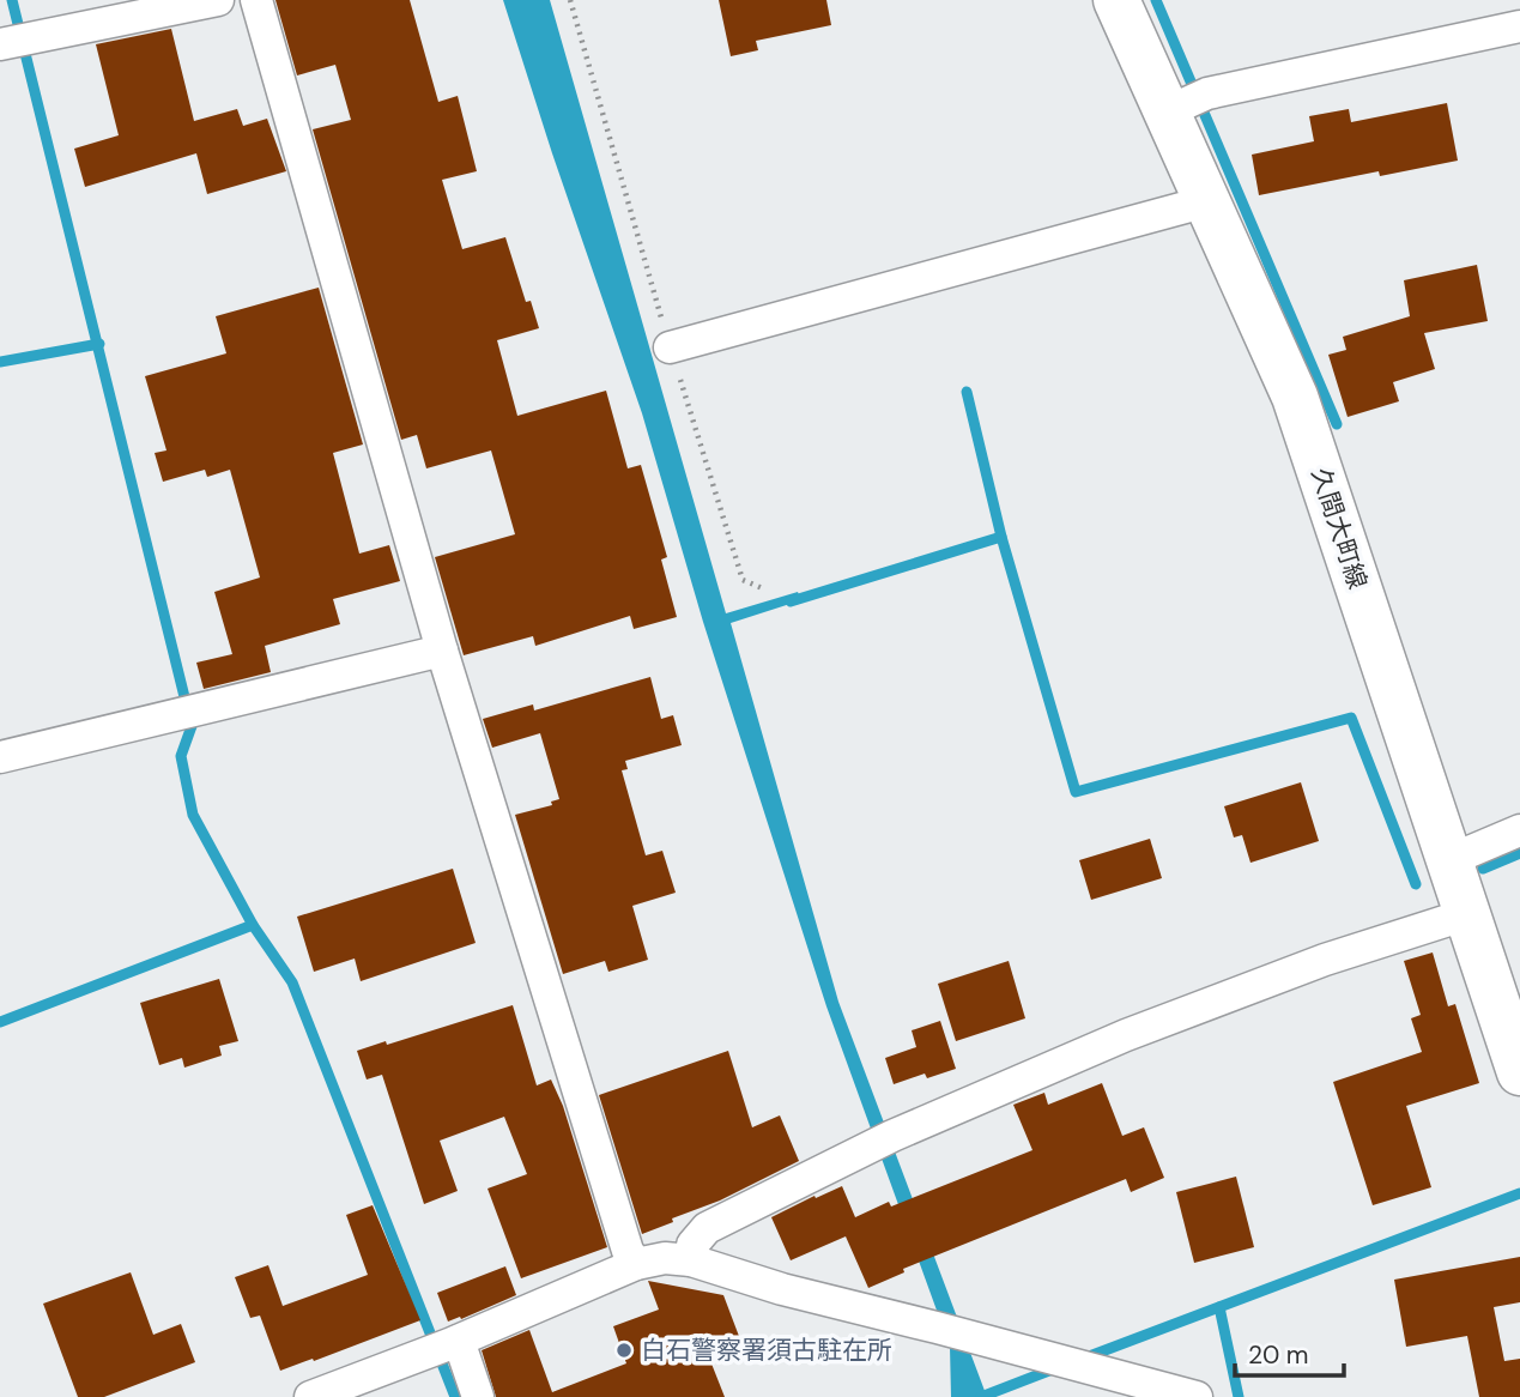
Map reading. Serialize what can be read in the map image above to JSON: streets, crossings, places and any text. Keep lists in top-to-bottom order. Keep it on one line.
{"streets":{"main road":["久間大町線"]},"places":["白石警察署須古駐在所"],"scale_bar":"20 m"}
